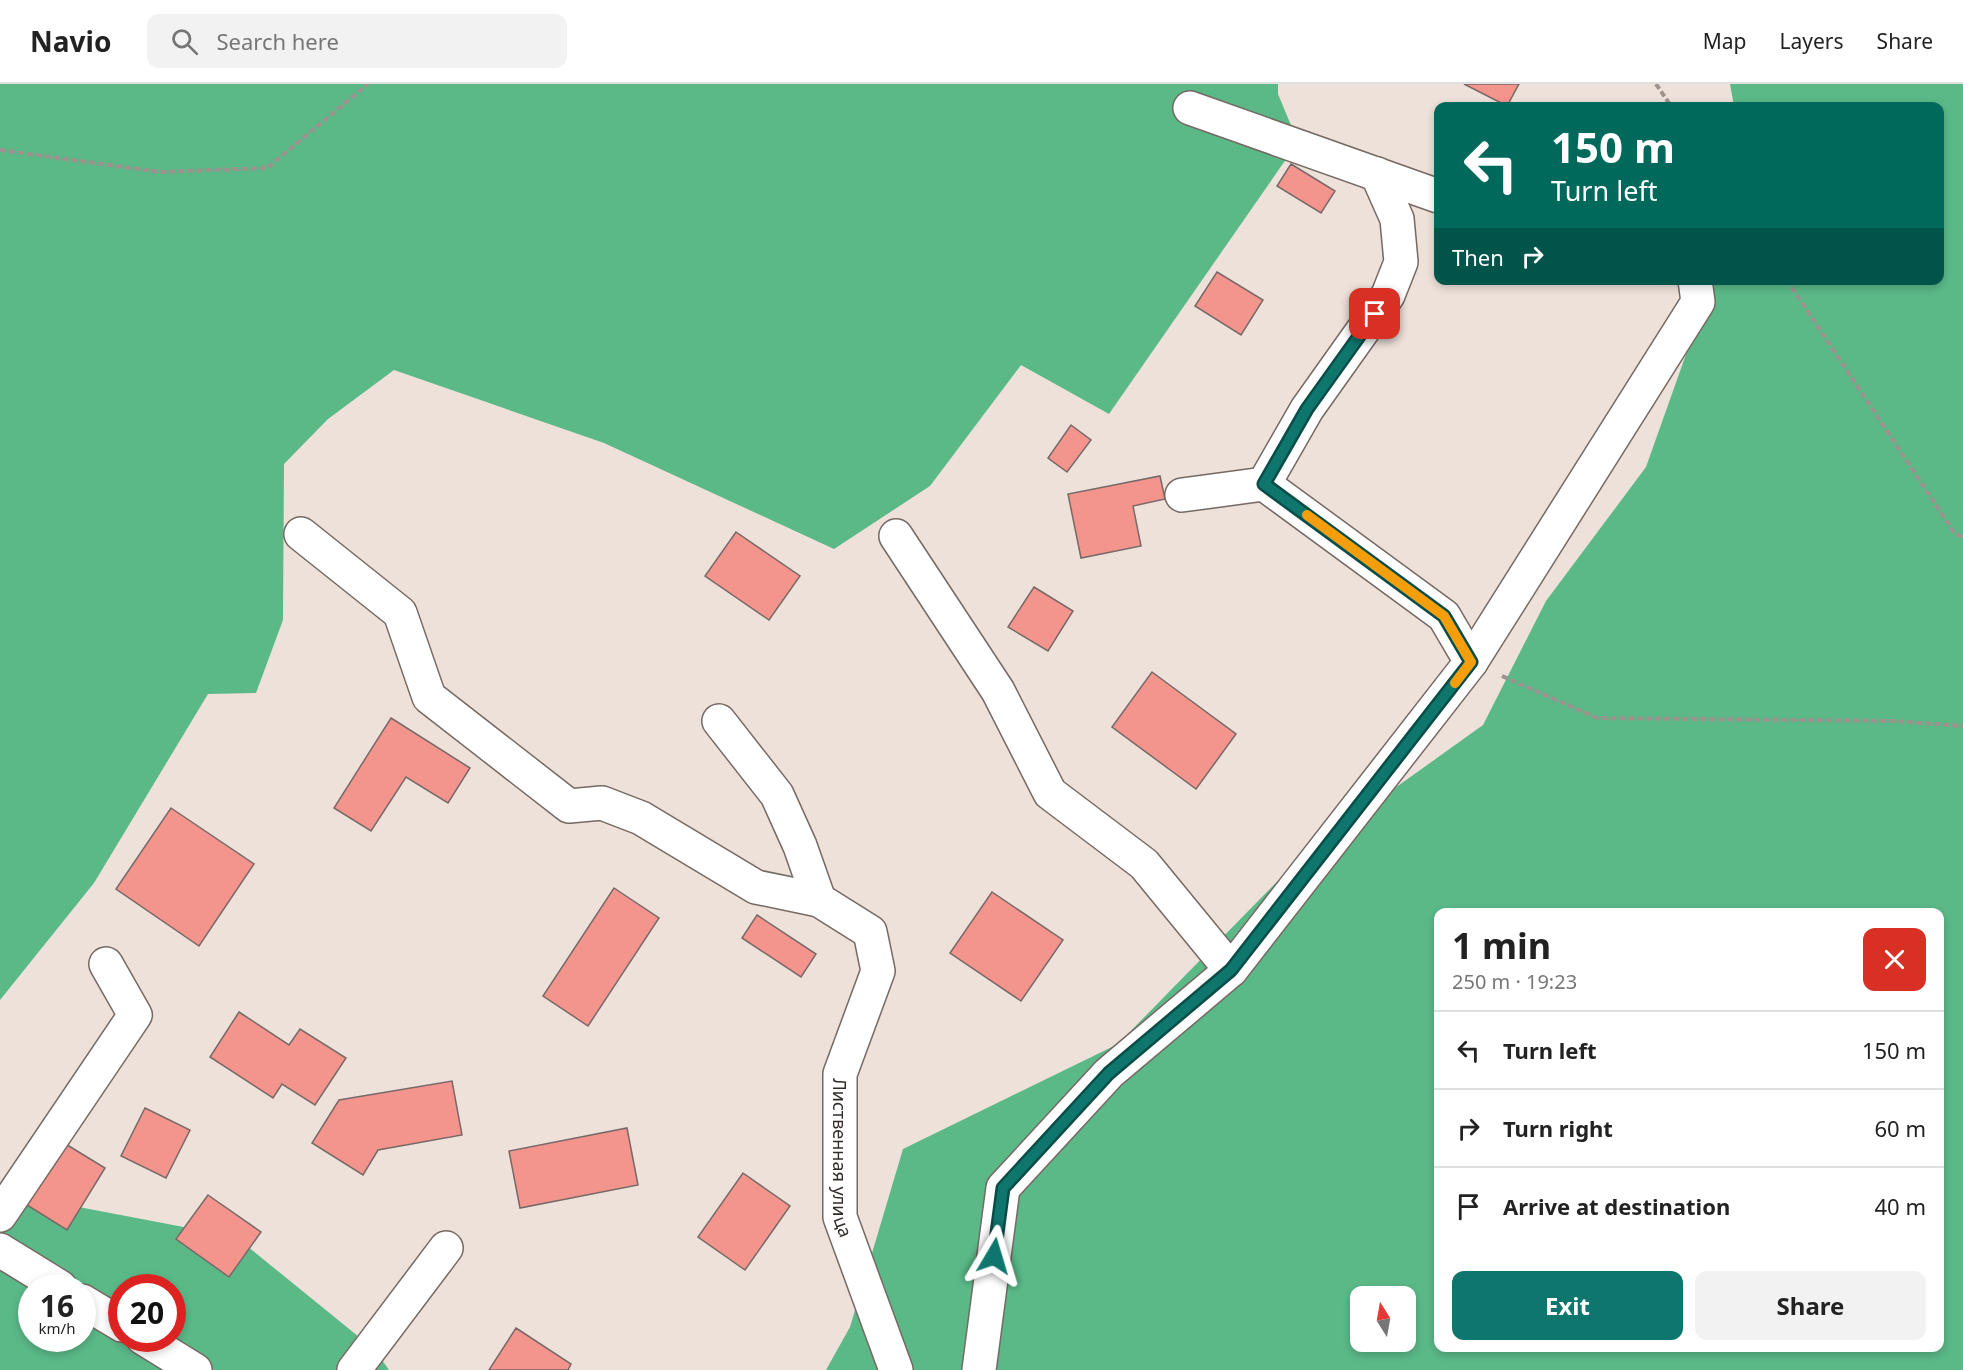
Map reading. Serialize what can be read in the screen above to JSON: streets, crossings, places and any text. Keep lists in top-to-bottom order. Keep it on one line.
{"streets":{"street":["Лиственная улица"]},"north":"top","page":{"header":"Navio","search":"Search here","nav":["Map","Layers","Share"],"turn":["150 m","Turn left"],"then":"Then","heading":["1 min","250 m · 19:23"],"list":[{"name":"Turn left","value":"150 m"},{"name":"Turn right","value":"60 m"},{"name":"Arrive at destination","value":"40 m"}],"buttons":["Exit","Share"],"speed":"16 km/h","limit":"20"}}
